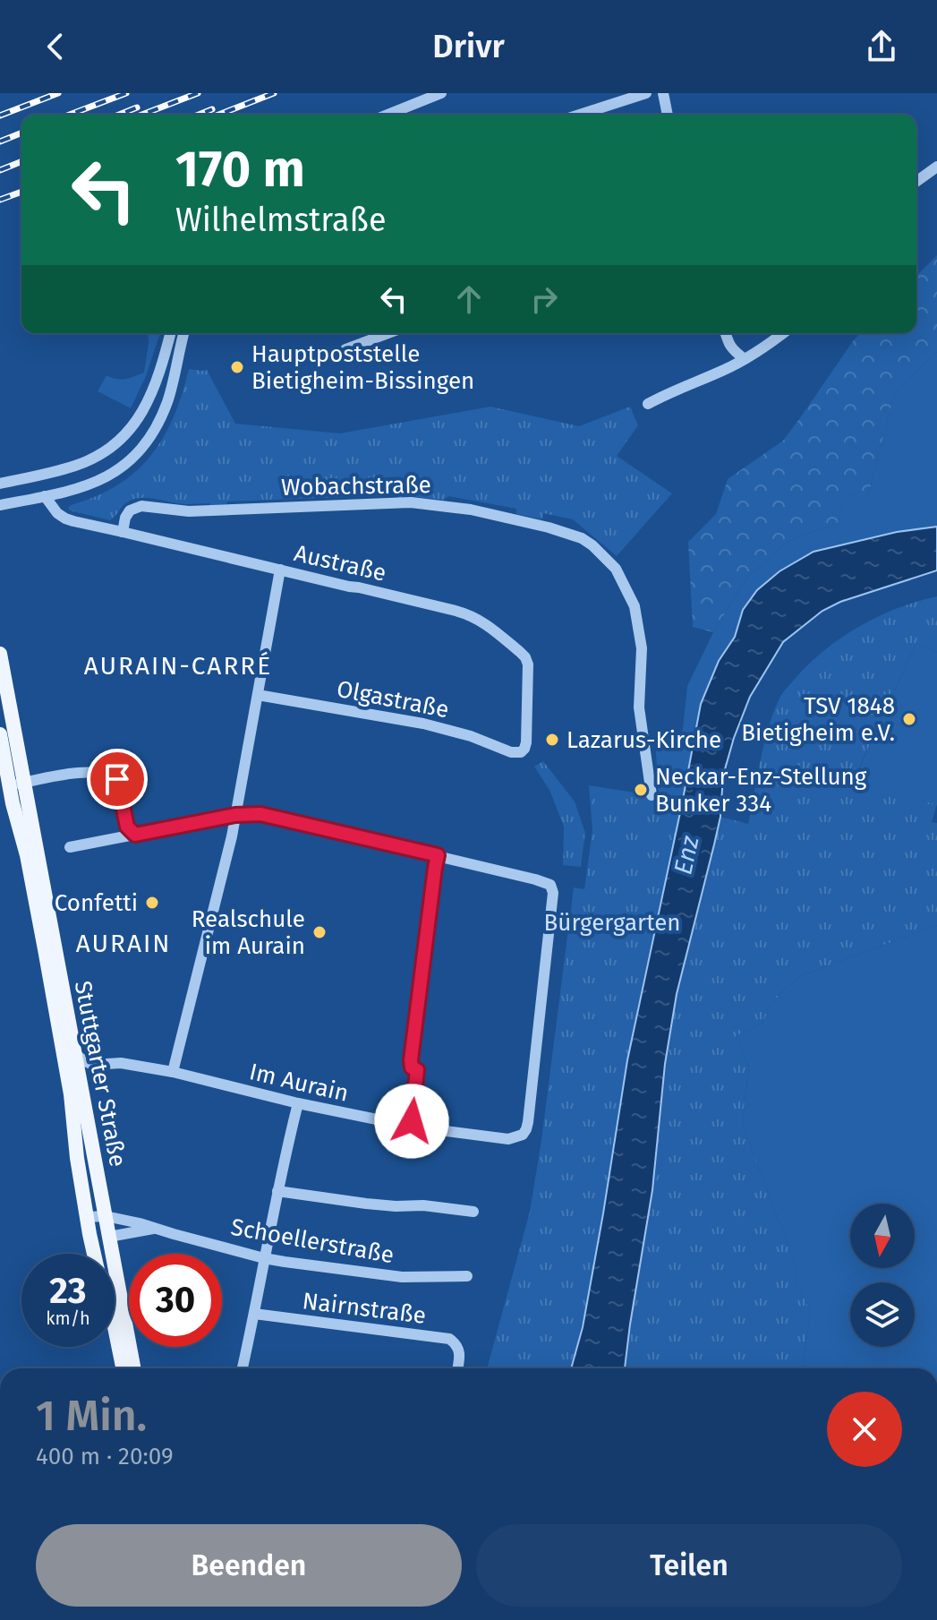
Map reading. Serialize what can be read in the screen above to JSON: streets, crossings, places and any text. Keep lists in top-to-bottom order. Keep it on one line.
{"streets":{"main road":["Stuttgarter Straße"],"street":["Wobachstraße","Austraße","Olgastraße","Im Aurain","Schoellerstraße","Nairnstraße"]},"crossings":[["Wobachstraße","Austraße"],["Austraße","Olgastraße"],["Stuttgarter Straße","Im Aurain"],["Stuttgarter Straße","Schoellerstraße"]],"districts":["AURAIN-CARRÉ","AURAIN"],"water":["Enz"],"parks":["Bürgergarten"],"places":["Hauptpoststelle Bietigheim-Bissingen","TSV 1848 Bietigheim e.V.","Lazarus-Kirche","Neckar-Enz-Stellung Bunker 334","Confetti","Realschule im Aurain"],"north":"bottom","page":{"header":"Drivr","turn":["170 m","Wilhelmstraße"],"speed":"23 km/h","limit":"30","heading":["1 Min.","400 m · 20:09"],"buttons":["Beenden","Teilen"]}}
